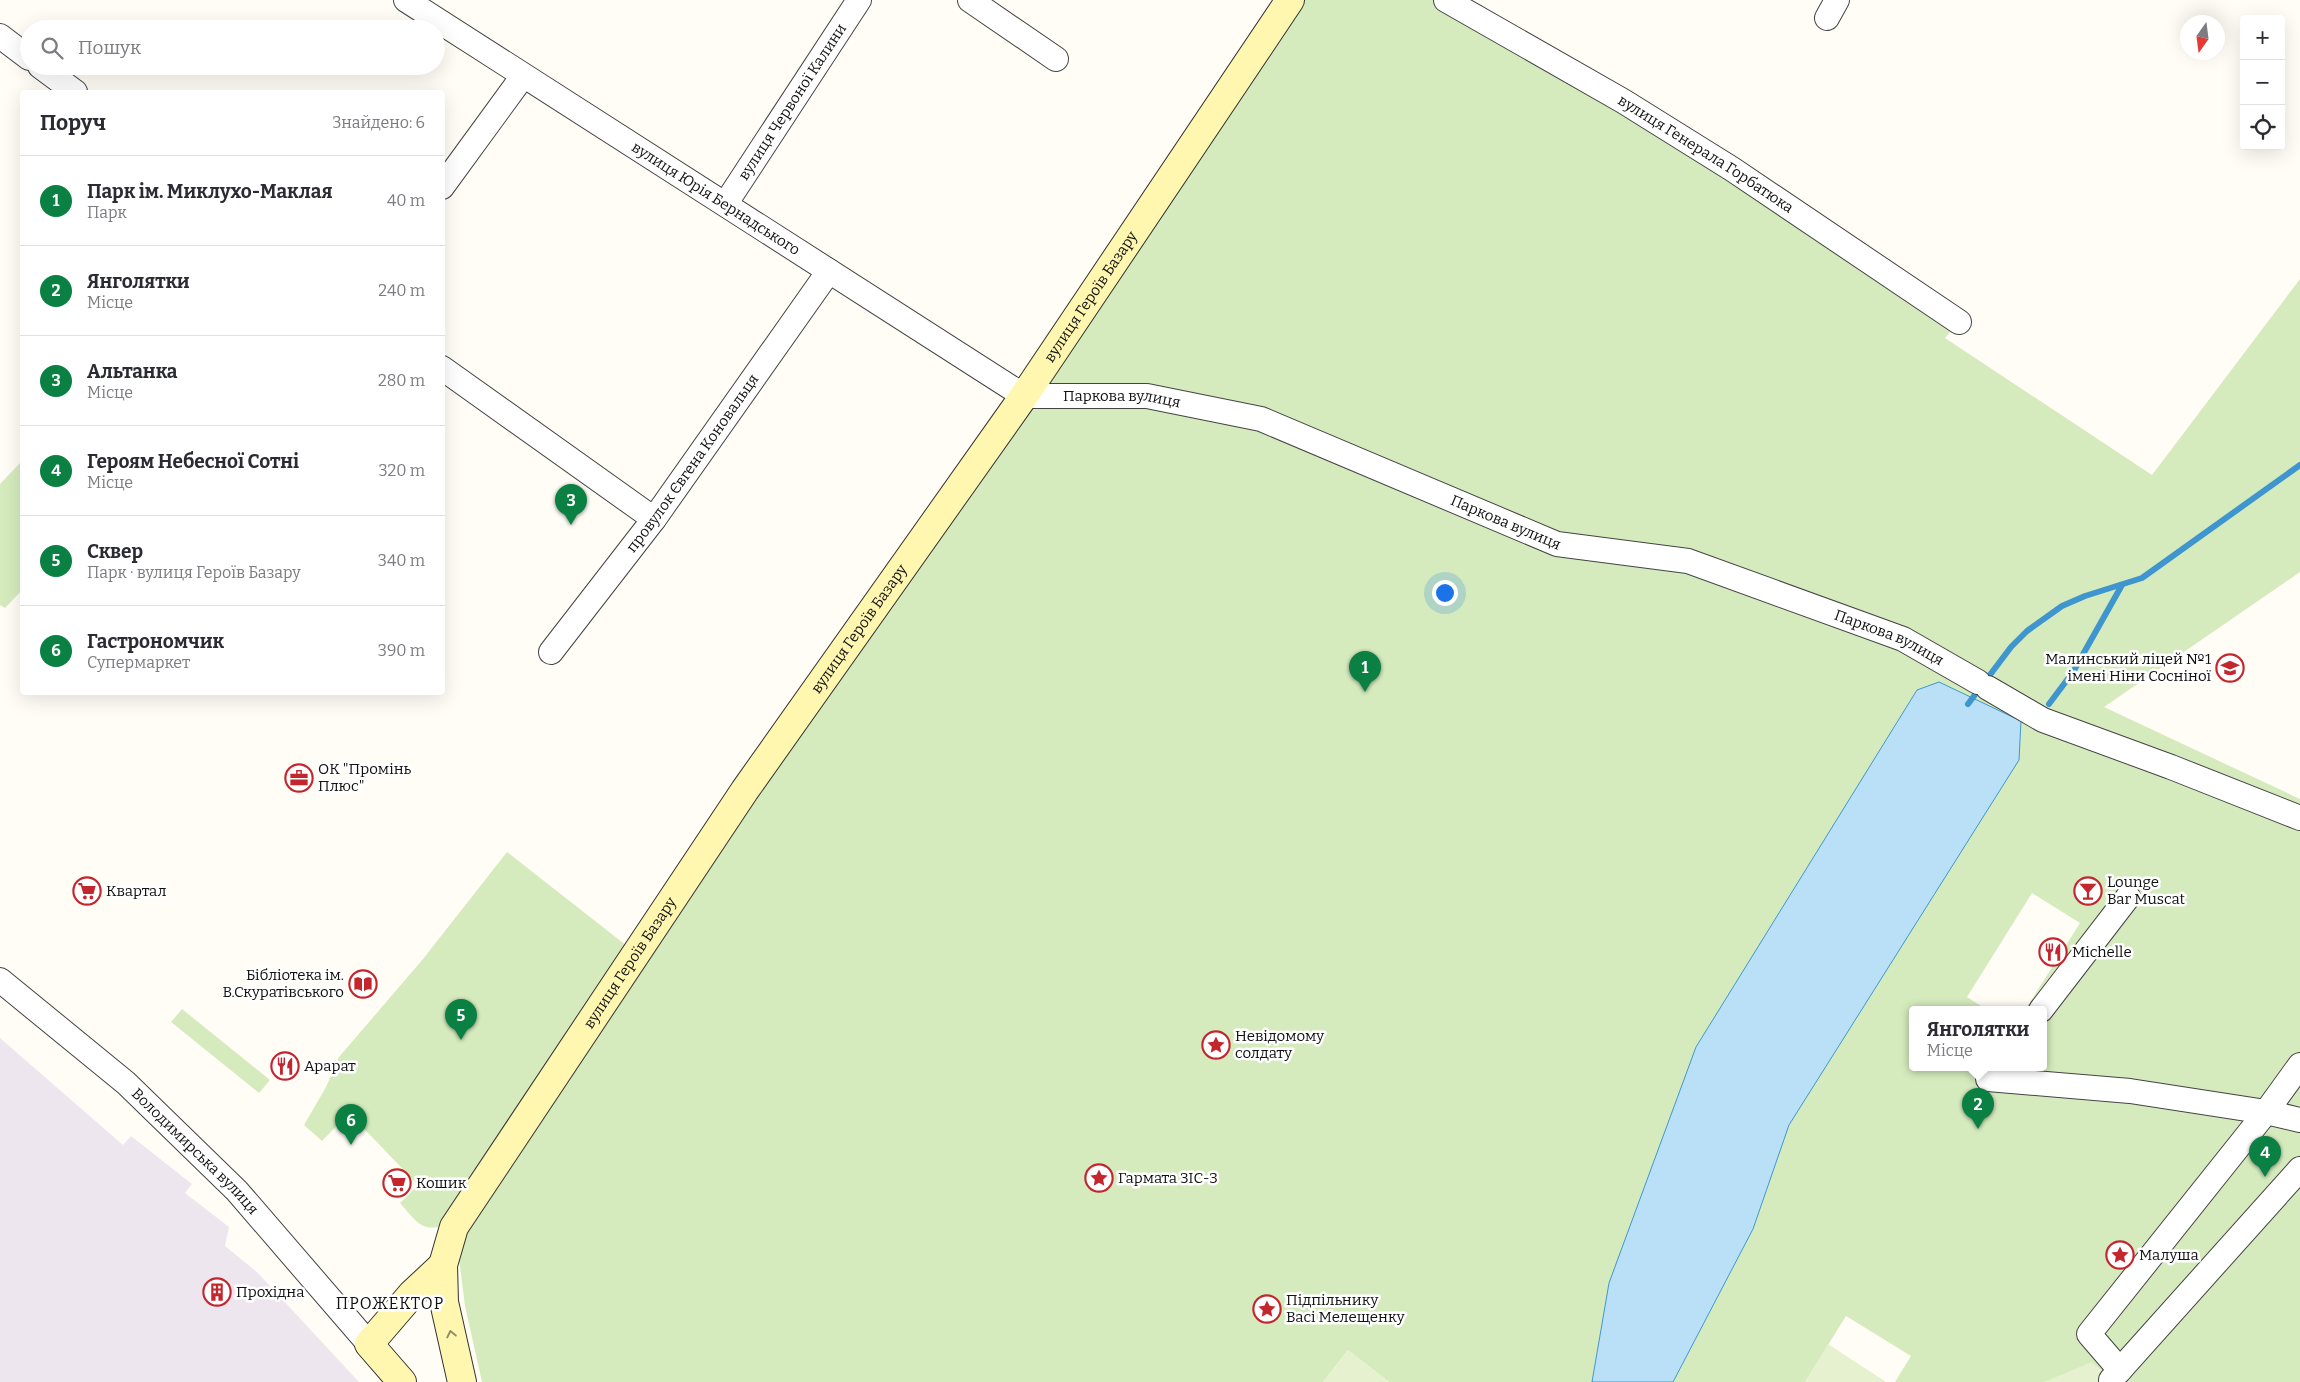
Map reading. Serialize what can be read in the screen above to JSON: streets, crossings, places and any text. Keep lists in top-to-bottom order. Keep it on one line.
{"streets":{"street":["вулиця Червоної Калини","вулиця Генерала Горбатюка","вулиця Юрія Бернадського","вулиця Героїв Базару","Паркова вулиця","провулок Євгена Коновальця","Володимирська вулиця"]},"crossings":[["вулиця Червоної Калини","вулиця Юрія Бернадського"],["вулиця Юрія Бернадського","вулиця Героїв Базару"],["вулиця Юрія Бернадського","Паркова вулиця"],["вулиця Юрія Бернадського","провулок Євгена Коновальця"],["вулиця Героїв Базару","Паркова вулиця"]],"districts":["ПРОЖЕКТОР"],"places":{"school or university":["Малинський ліцей №1 імені Ніни Сосніної"],"office":["ОК \"Промінь Плюс\""],"supermarket":["Квартал","Кошик"],"bar":["Lounge Bar Muscat"],"restaurant":["Michelle","Арарат"],"library":["Бібліотека ім. В.Скуратівського"],"place":["Невідомому солдату","Гармата ЗІС-3","Малуша","Підпільнику Васі Мелещенку"],"building":["Прохідна"]},"north":"bottom","page":{"map_buttons":["+","−"],"search":"Пошук","heading":["Поруч","Знайдено: 6"],"list":[{"mark":"1","name":"Парк ім. Миклухо-Маклая","note":"Парк","value":"40 m"},{"mark":"2","name":"Янголятки","note":"Місце","value":"240 m"},{"mark":"3","name":"Альтанка","note":"Місце","value":"280 m"},{"mark":"4","name":"Героям Небесної Сотні","note":"Місце","value":"320 m"},{"mark":"5","name":"Сквер","note":"Парк · вулиця Героїв Базару","value":"340 m"},{"mark":"6","name":"Гастрономчик","note":"Супермаркет","value":"390 m"}],"pins":["3","1","5","2","6","4"],"popup":["Янголятки","Місце"]}}
